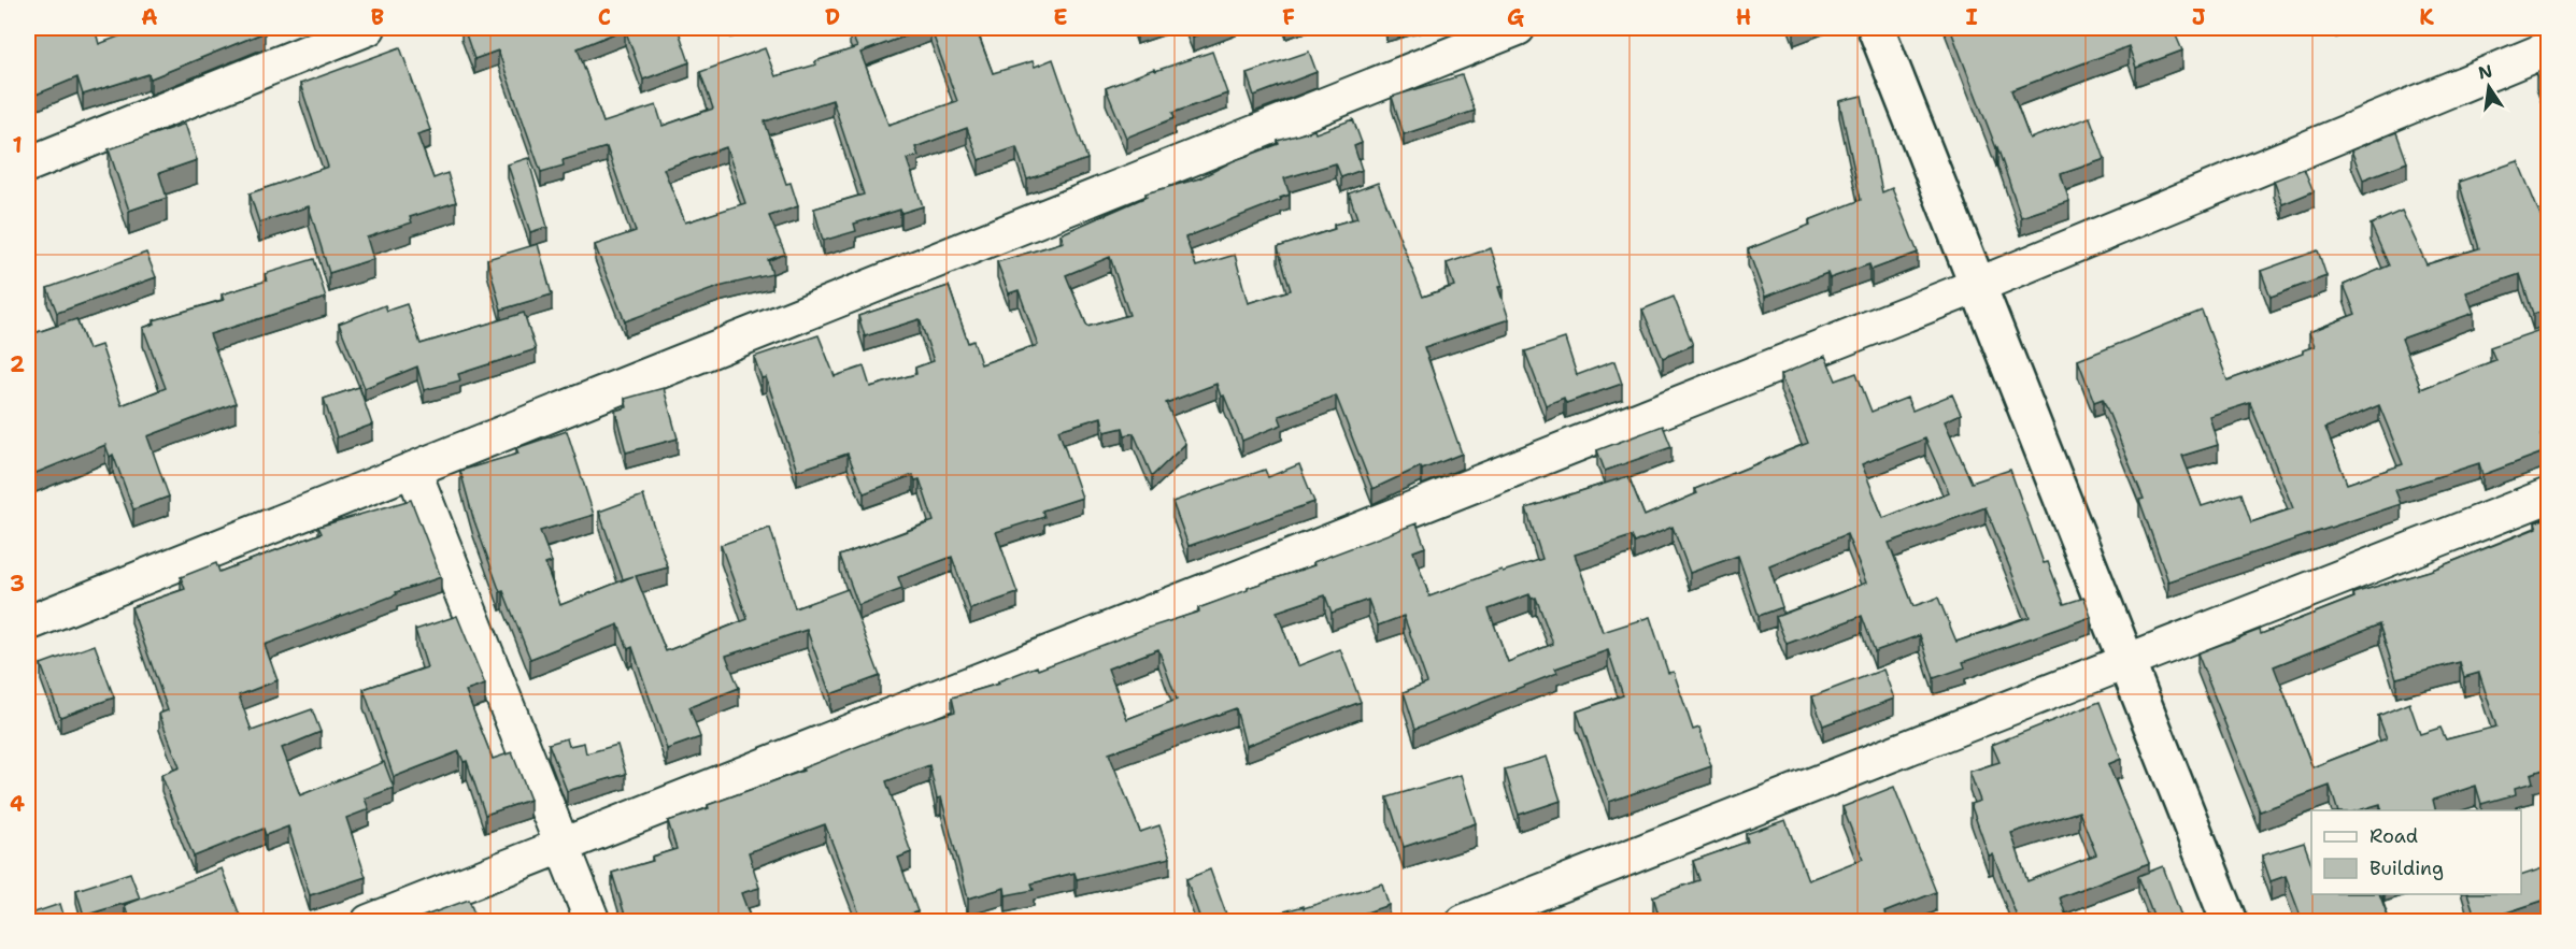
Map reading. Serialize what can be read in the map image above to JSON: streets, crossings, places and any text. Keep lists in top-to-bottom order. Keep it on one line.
{"legend":["Road","Building"],"north":"top","grid":{"columns":["A","B","C","D","E","F","G","H","I","J","K"],"rows":["1","2","3","4"]}}
